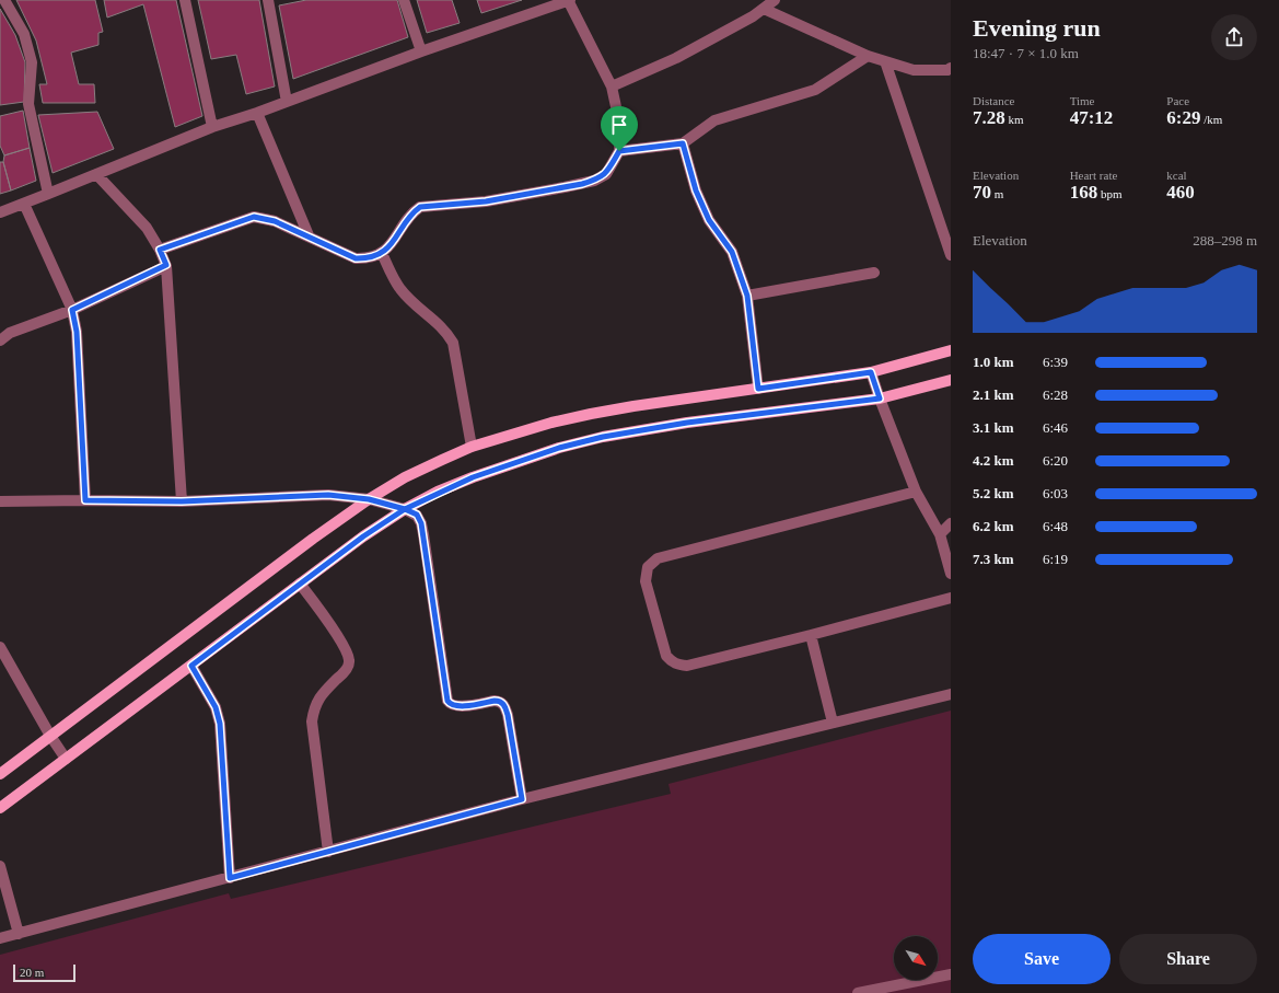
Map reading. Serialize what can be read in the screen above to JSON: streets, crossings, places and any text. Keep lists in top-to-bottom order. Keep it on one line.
{"scale_bar":"20 m","north":"bottom right","page":{"heading":["Evening run","18:47 · 7 × 1.0 km"],"stats":[["Distance","7.28 km"],["Time","47:12"],["Pace","6:29 /km"],["Elevation","70 m"],["Heart rate","168 bpm"],["kcal","460"]],"chart":["Elevation","288–298 m"],"list":[{"name":"1.0 km","note":"6:39"},{"name":"2.1 km","note":"6:28"},{"name":"3.1 km","note":"6:46"},{"name":"4.2 km","note":"6:20"},{"name":"5.2 km","note":"6:03"},{"name":"6.2 km","note":"6:48"},{"name":"7.3 km","note":"6:19"}],"buttons":["Save","Share"],"scale":"20 m"}}
